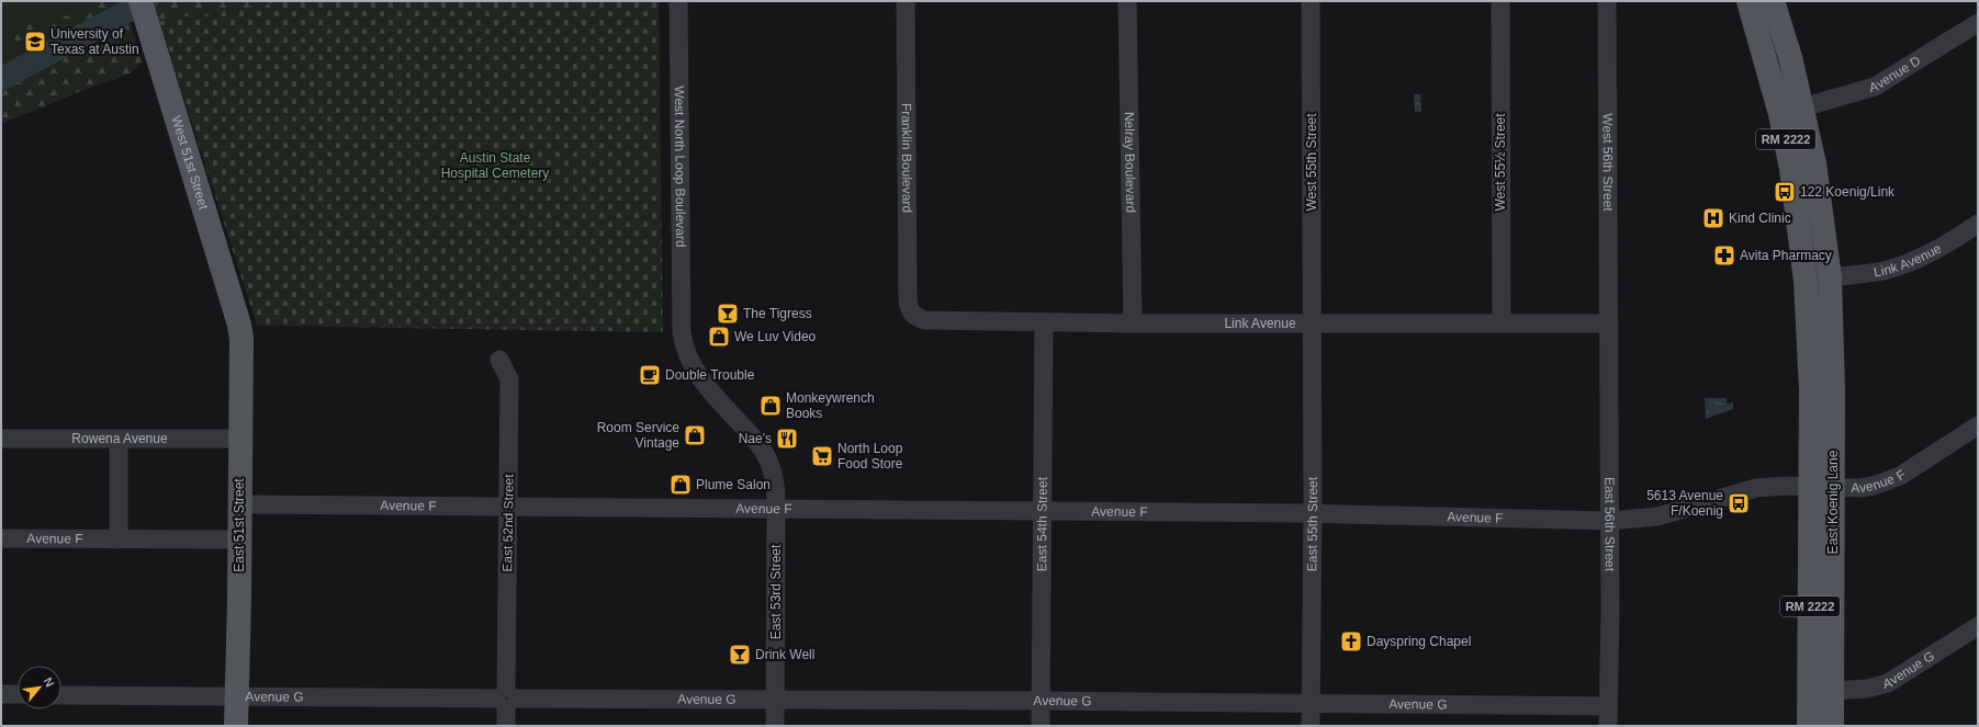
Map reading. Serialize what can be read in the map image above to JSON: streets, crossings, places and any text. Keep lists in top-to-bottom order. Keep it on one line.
{"streets":{"main road":["RM 2222","West 51st Street","East Koenig Lane","East 51st Street"],"street":["Avenue D","Franklin Boulevard","Nelray Boulevard","West 55th Street","West 55½ Street","West 56th Street","West North Loop Boulevard","Link Avenue","Rowena Avenue","Avenue F","East 52nd Street","East 54th Street","East 55th Street","East 56th Street","East 53rd Street","Avenue G"]},"crossings":[["Avenue D","RM 2222"],["RM 2222","Link Avenue"],["RM 2222","East Koenig Lane"],["Franklin Boulevard","Link Avenue"],["Nelray Boulevard","Link Avenue"],["West 55th Street","Link Avenue"],["West 55th Street","East 55th Street"],["West 55½ Street","Link Avenue"],["West 56th Street","Link Avenue"],["West 56th Street","East 56th Street"],["West 51st Street","East 51st Street"],["West North Loop Boulevard","Avenue F"],["West North Loop Boulevard","East 53rd Street"],["Link Avenue","East Koenig Lane"],["Link Avenue","East 54th Street"],["Link Avenue","East 55th Street"],["Link Avenue","East 56th Street"],["Rowena Avenue","East 51st Street"],["Avenue F","East Koenig Lane"],["Avenue F","East 52nd Street"],["Avenue F","East 54th Street"],["Avenue F","East 55th Street"],["Avenue F","East 56th Street"],["Avenue F","East 51st Street"],["Avenue F","East 53rd Street"],["East Koenig Lane","Avenue G"],["East 52nd Street","Avenue G"],["East 54th Street","Avenue G"],["East 55th Street","Avenue G"],["East 56th Street","Avenue G"],["East 51st Street","Avenue G"],["East 53rd Street","Avenue G"]],"parks":["Austin State Hospital Cemetery"],"places":{"school or university":["University of Texas at Austin"],"bus stop":["122 Koenig/Link","5613 Avenue F/Koenig"],"hospital":["Kind Clinic"],"pharmacy":["Avita Pharmacy"],"bar":["The Tigress","Drink Well"],"shop":["We Luv Video","Monkeywrench Books","Room Service Vintage","Plume Salon"],"cafe":["Double Trouble"],"restaurant":["Nae's"],"supermarket":["North Loop Food Store"],"church":["Dayspring Chapel"]},"north":"top right"}
